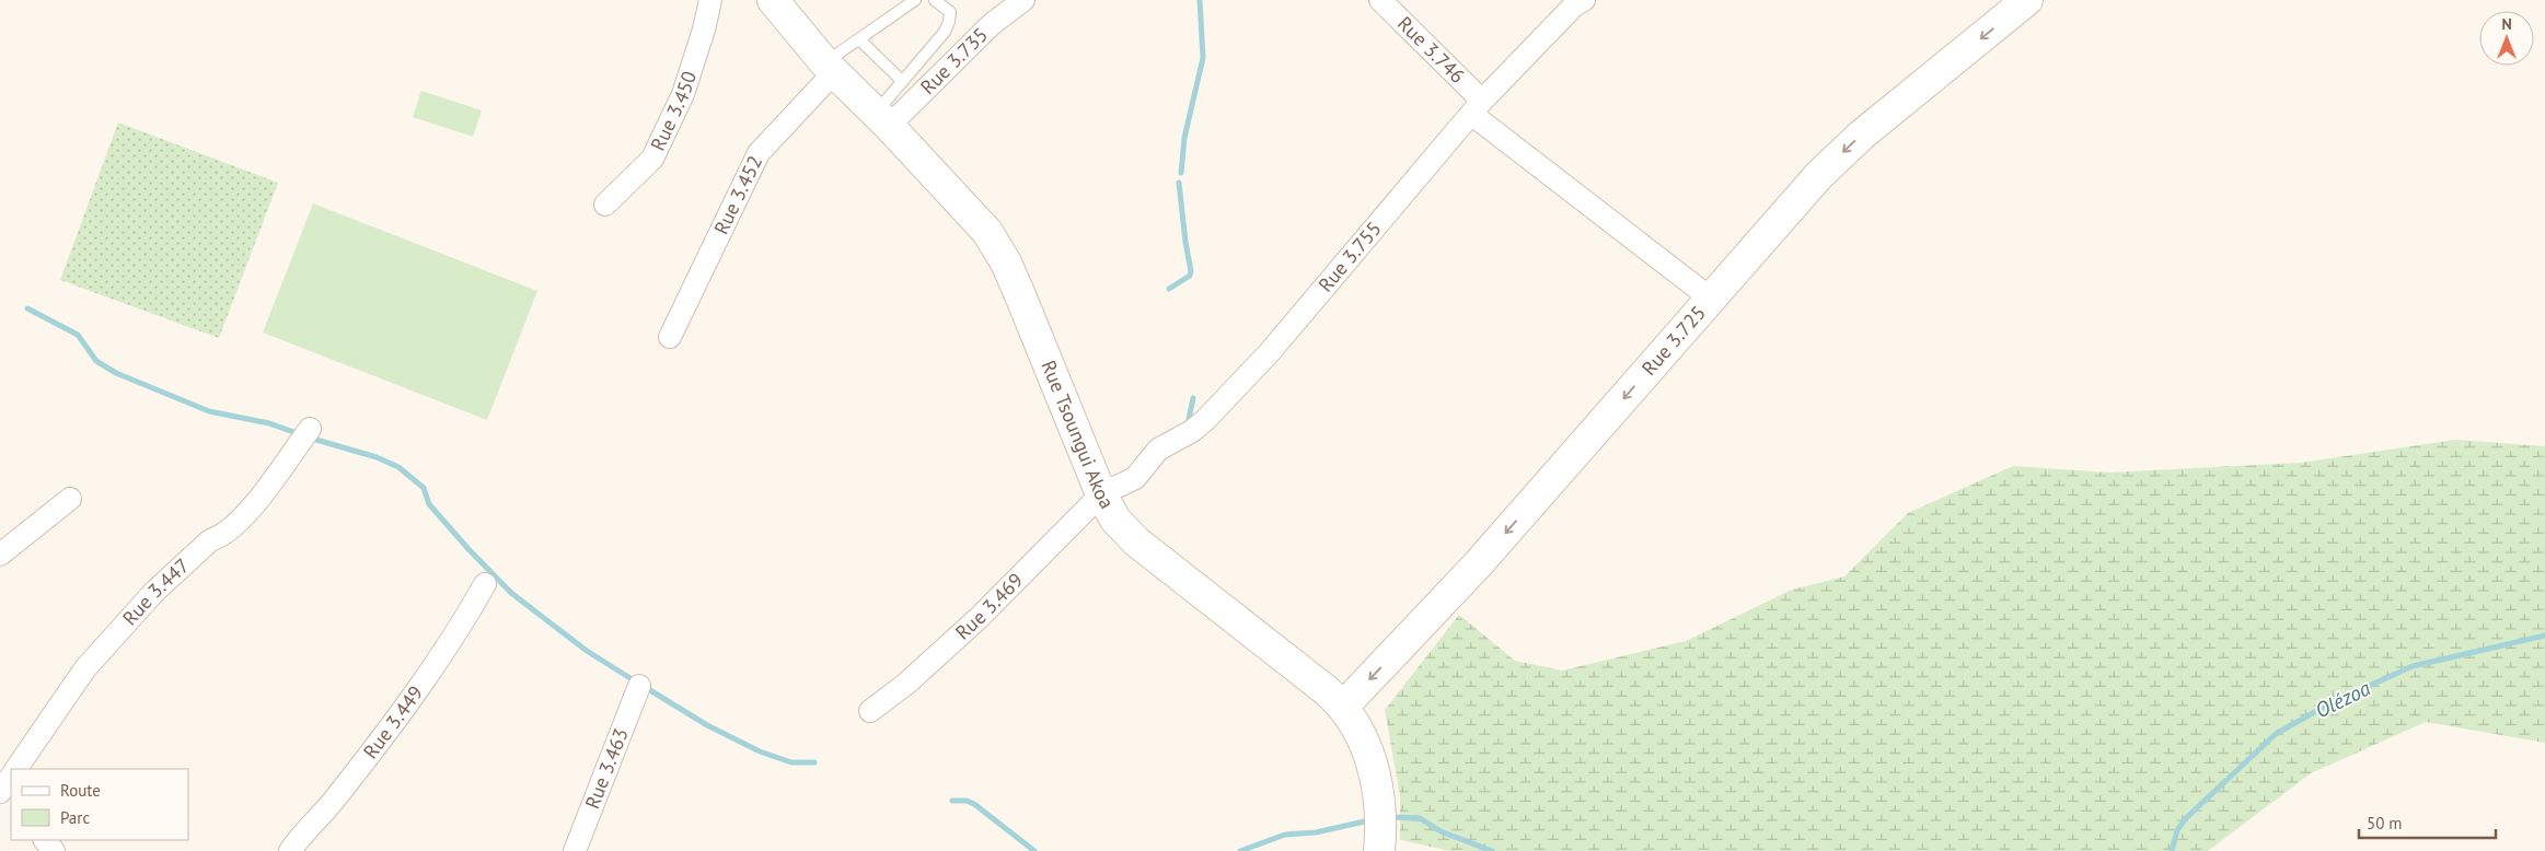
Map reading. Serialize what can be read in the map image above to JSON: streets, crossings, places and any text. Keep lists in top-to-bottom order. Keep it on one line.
{"streets":{"main road":["Rue 3.725","Rue Tsoungui Akoa"],"street":["Rue 3.746","Rue 3.735","Rue 3.450","Rue 3.452","Rue 3.755","Rue 3.447","Rue 3.469","Rue 3.449","Rue 3.463"]},"crossings":[["Rue 3.746","Rue 3.755"],["Rue 3.746","Rue 3.725"],["Rue 3.735","Rue Tsoungui Akoa"],["Rue 3.452","Rue Tsoungui Akoa"],["Rue 3.755","Rue Tsoungui Akoa"],["Rue 3.755","Rue 3.469"],["Rue 3.725","Rue Tsoungui Akoa"],["Rue Tsoungui Akoa","Rue 3.469"]],"one_way":["Rue 3.725"],"water":["Olézoa"],"legend":["Route","Parc"],"scale_bar":"50 m","north":"top"}
